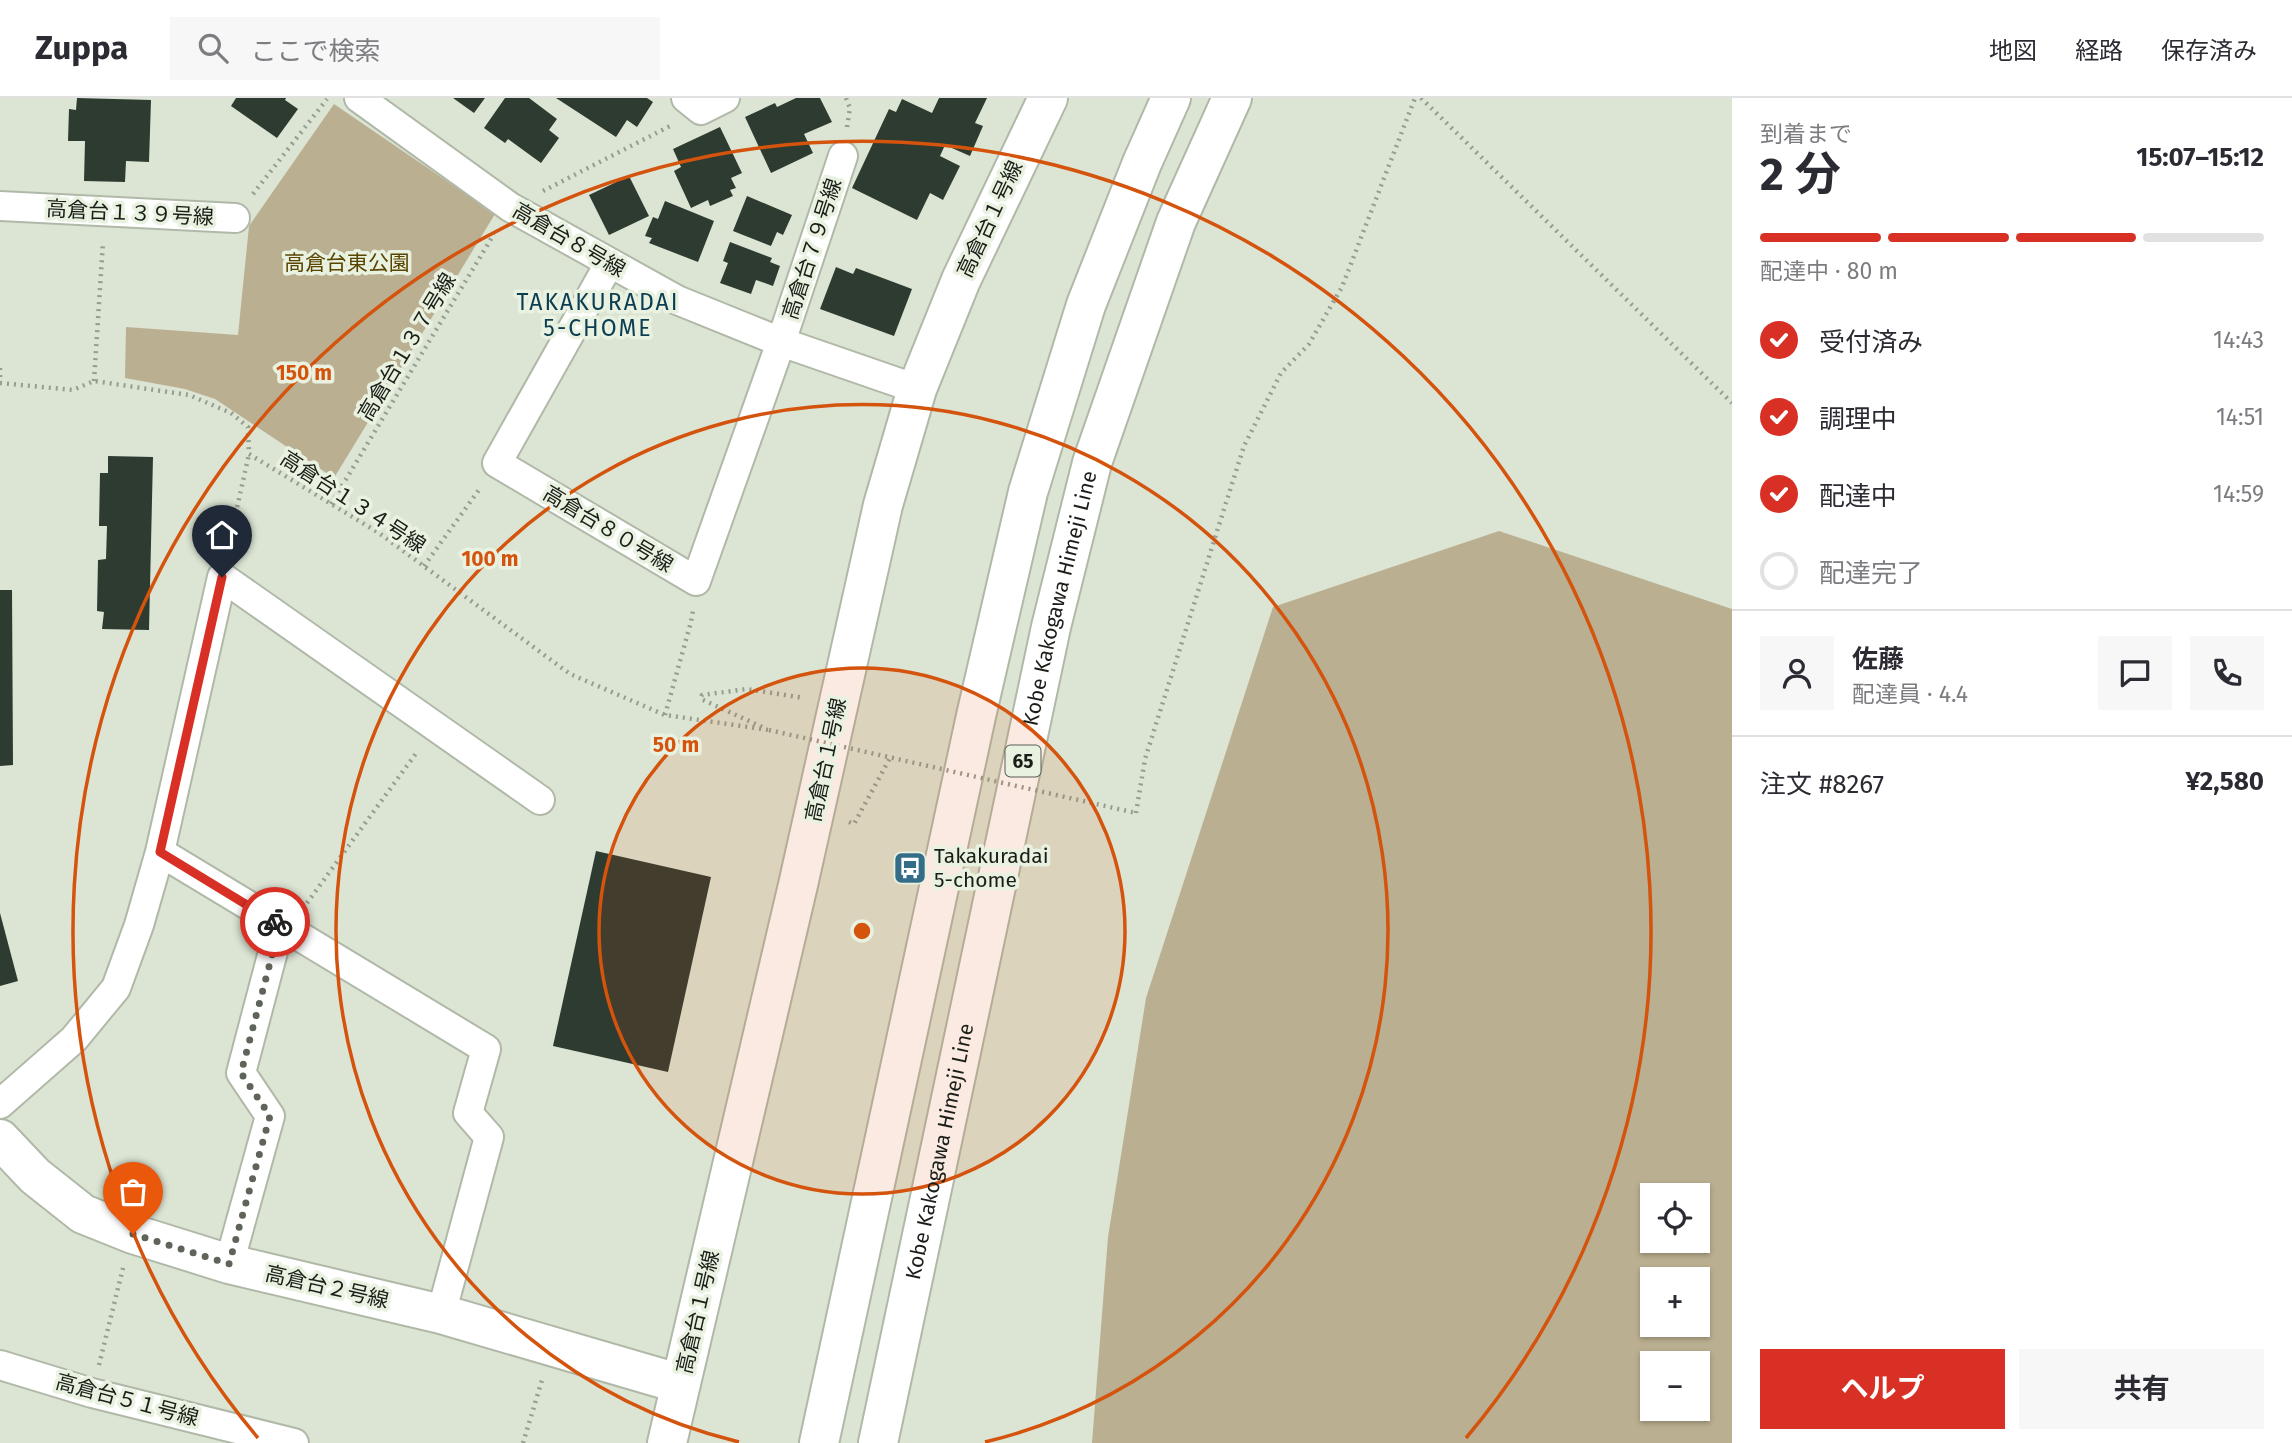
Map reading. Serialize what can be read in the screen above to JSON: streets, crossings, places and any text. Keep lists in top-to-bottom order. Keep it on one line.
{"streets":{"main road":["高倉台１号線","Kobe Kakogawa Himeji Line","65","高倉台２号線"],"street":["高倉台１３９号線","高倉台８号線","高倉台７９号線","高倉台８０号線","高倉台５１号線"],"path":["高倉台１３７号線","高倉台１３４号線"]},"crossings":[["高倉台１号線","高倉台８号線"],["高倉台１号線","高倉台２号線"],["高倉台８号線","高倉台７９号線"],["高倉台８号線","高倉台１３７号線"],["高倉台８号線","高倉台８０号線"],["高倉台７９号線","高倉台８０号線"],["高倉台１３７号線","高倉台１３４号線"]],"districts":["TAKAKURADAI 5-CHOME"],"parks":["高倉台東公園"],"places":{"bus stop":["Takakuradai 5-chome"]},"page":{"header":"Zuppa","search":"ここで検索","nav":["地図","経路","保存済み"],"heading":["2 分","到着まで","15:07–15:12"],"panel":["佐藤","配達員 · 4.4","注文 #8267","¥2,580"],"bar":"配達中 · 80 m","list":[["受付済み","14:43"],["調理中","14:51"],["配達中","14:59"],"配達完了"],"map_buttons":["+","−"],"buttons":["ヘルプ","共有"]},"rings":["150 m","100 m","50 m"]}
